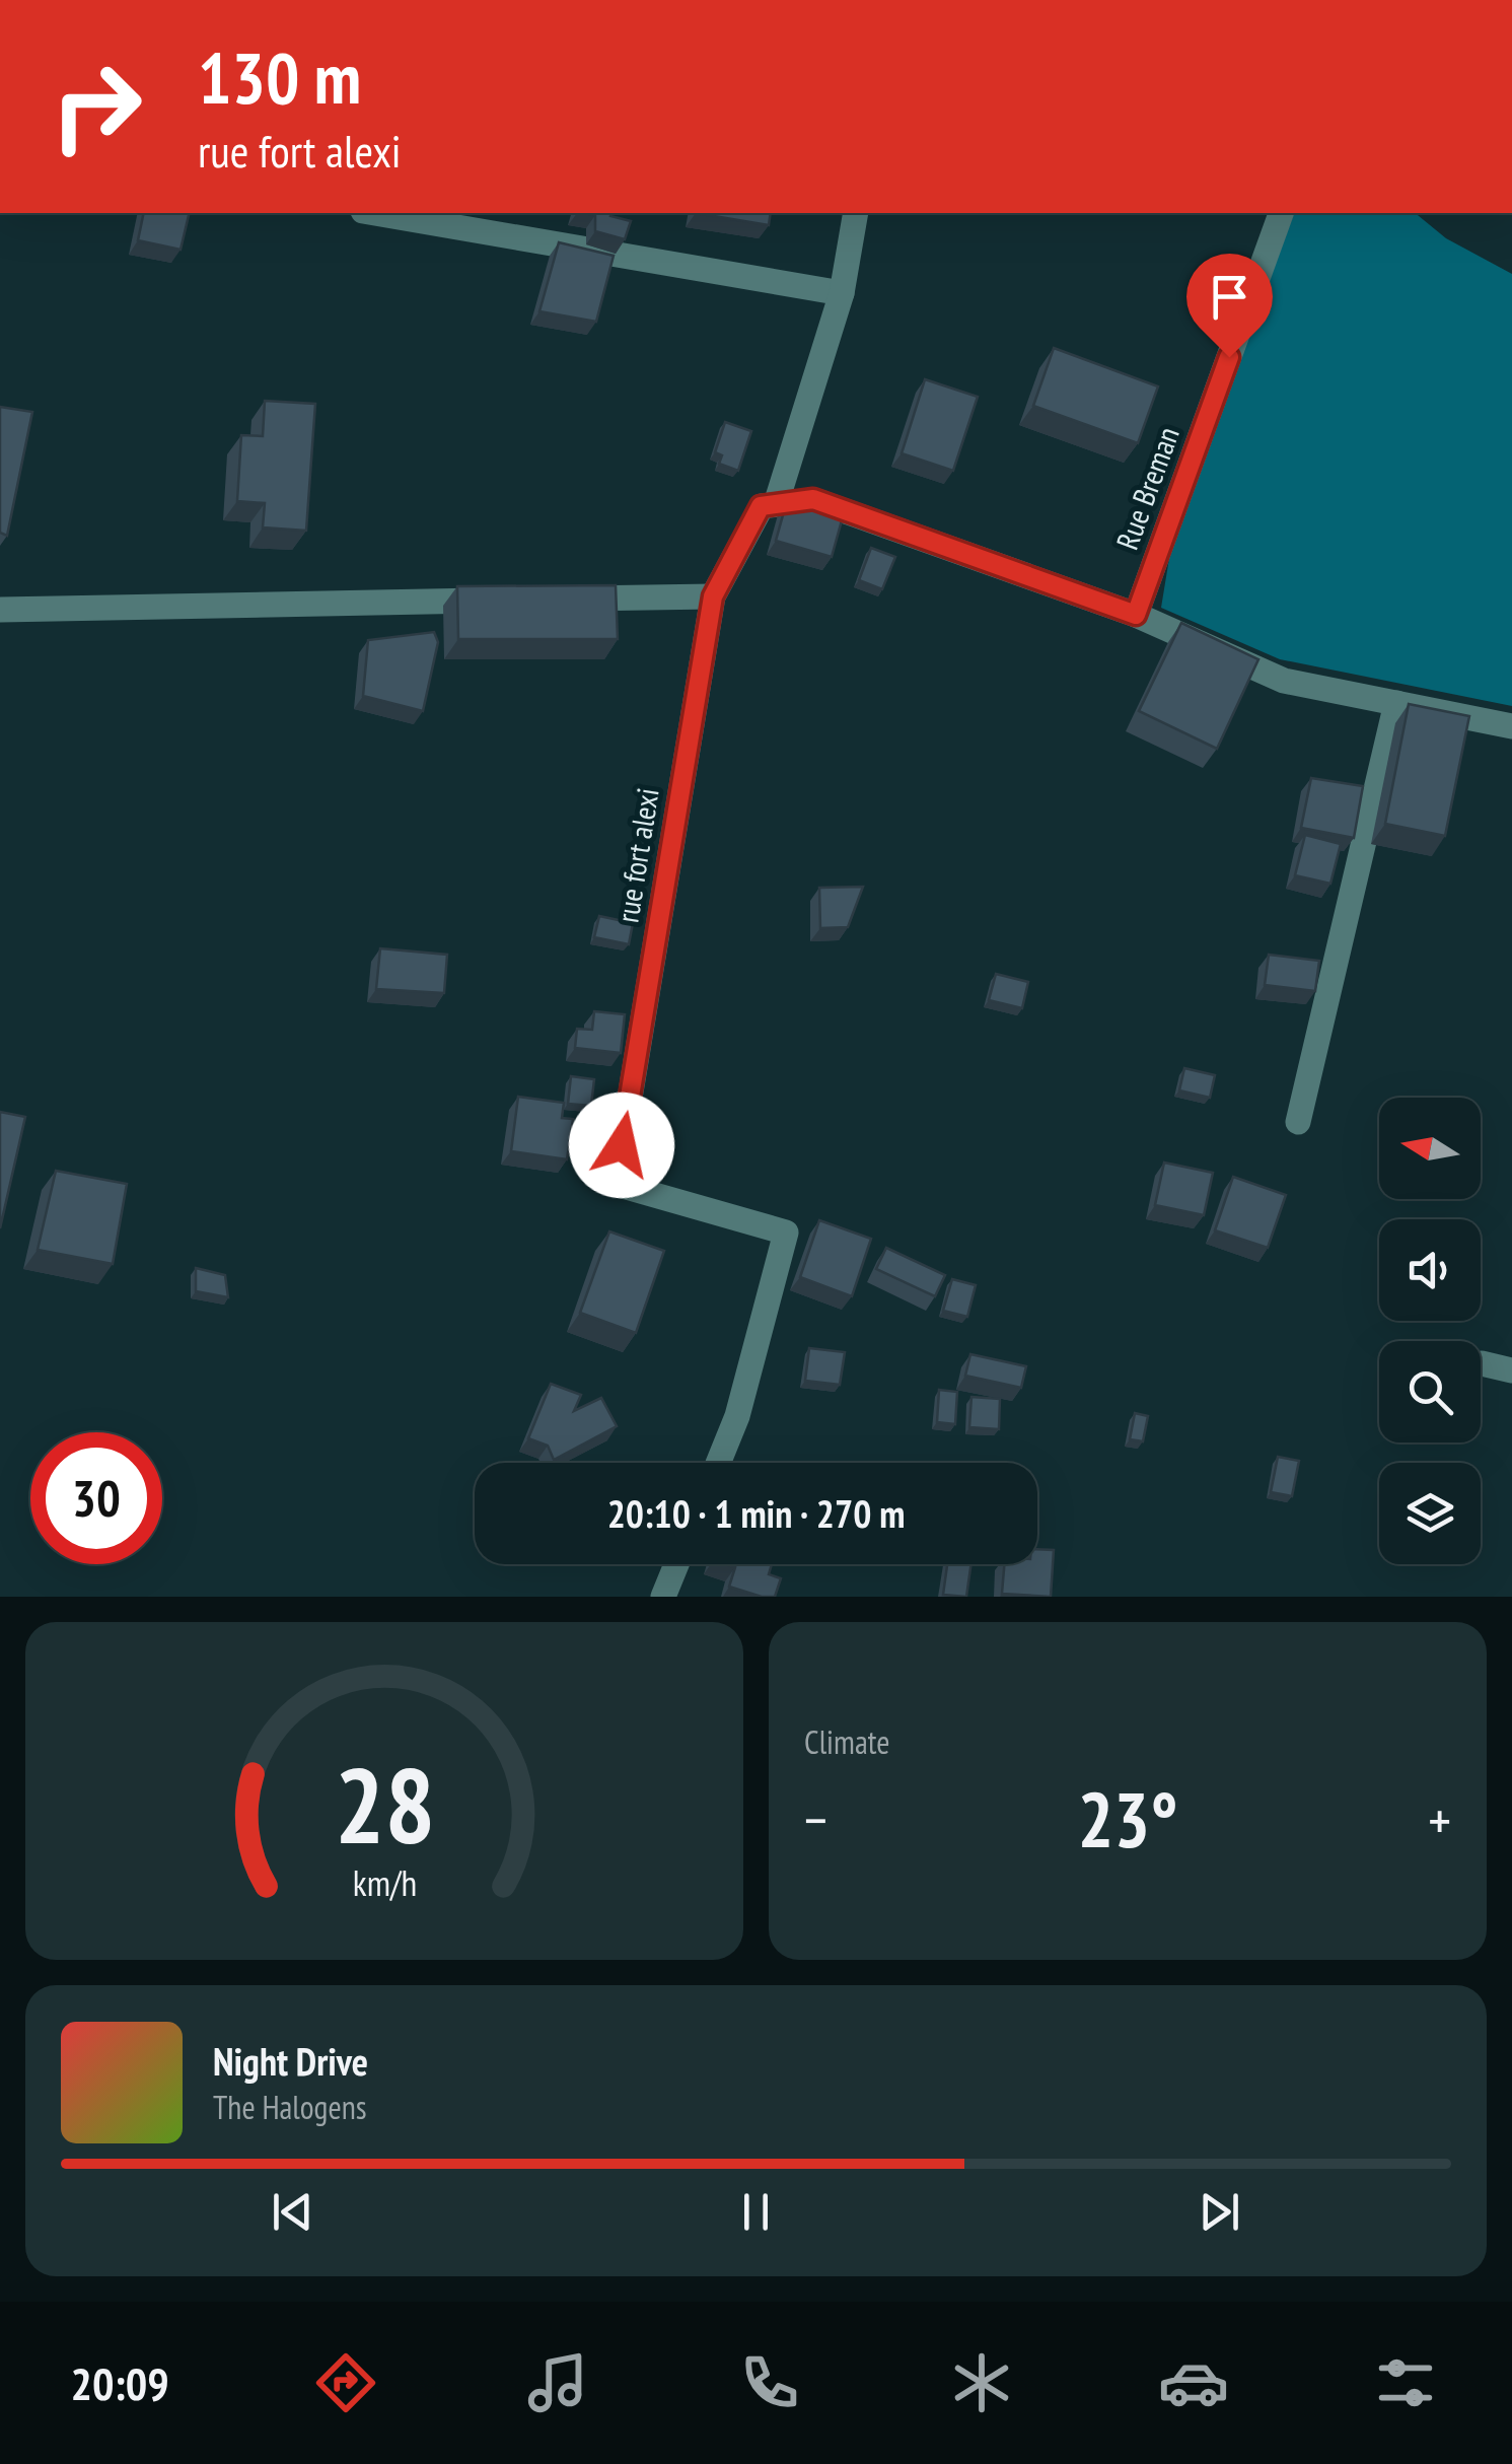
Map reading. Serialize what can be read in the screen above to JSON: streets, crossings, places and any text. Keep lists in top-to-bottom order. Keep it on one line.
{"streets":{"street":["Rue Breman","rue fort alexi"]},"north":"left","page":{"turn":["130 m","rue fort alexi"],"limit":"30","trip":"20:10 · 1 min · 270 m","tile":"Climate","heat":["−","23°","+"],"song":["Night Drive","The Halogens"],"tabs":"20:09","gauge":["28","km/h"]}}
